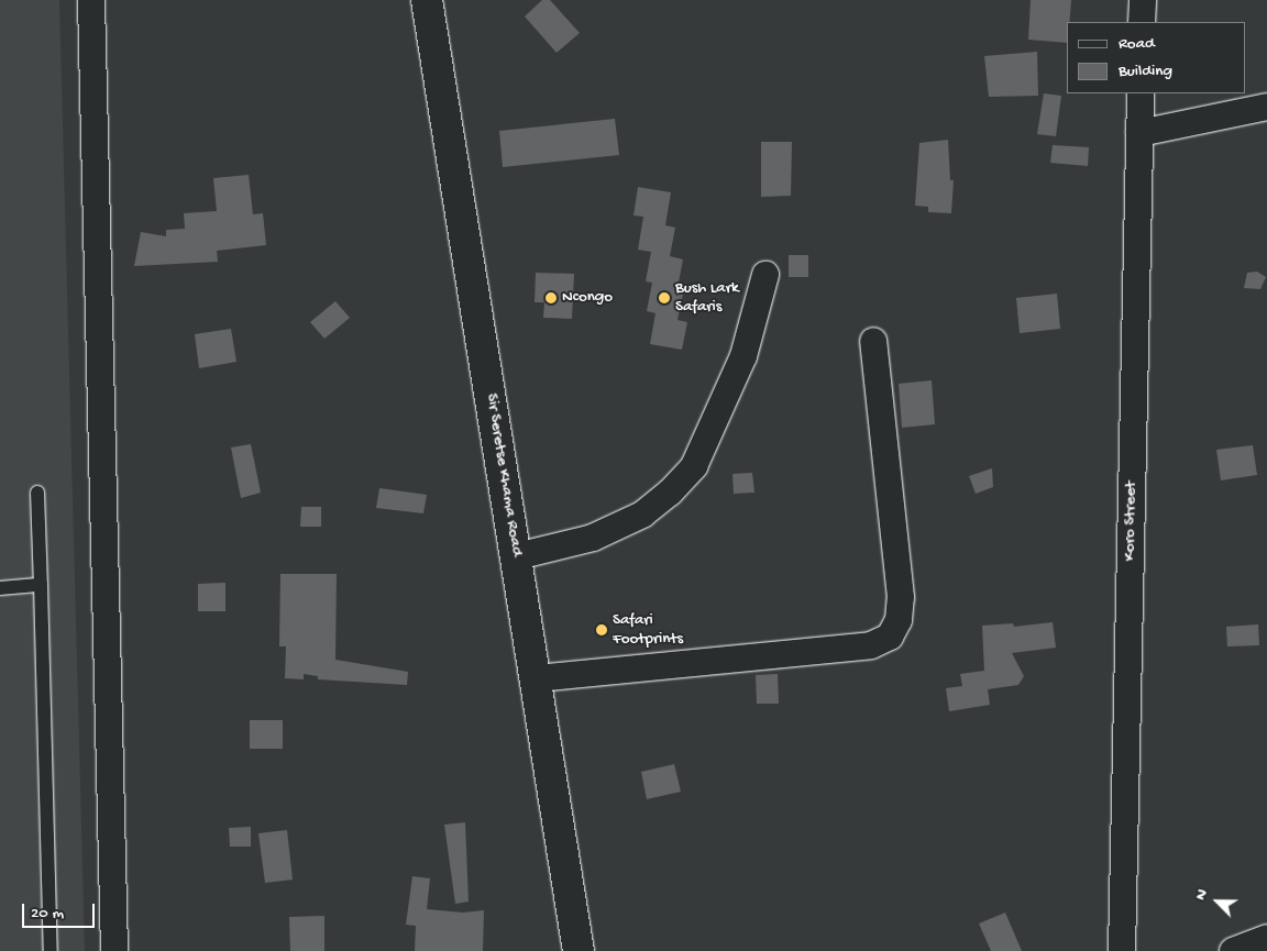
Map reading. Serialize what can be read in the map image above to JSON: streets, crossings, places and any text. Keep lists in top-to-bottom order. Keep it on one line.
{"streets":{"main road":["Sir Seretse Khama Road"],"street":["Koro Street"]},"places":["Ncongo","Bush Lark Safaris","Safari Footprints"],"legend":["Road","Building"],"scale_bar":"20 m","north":"top left"}
